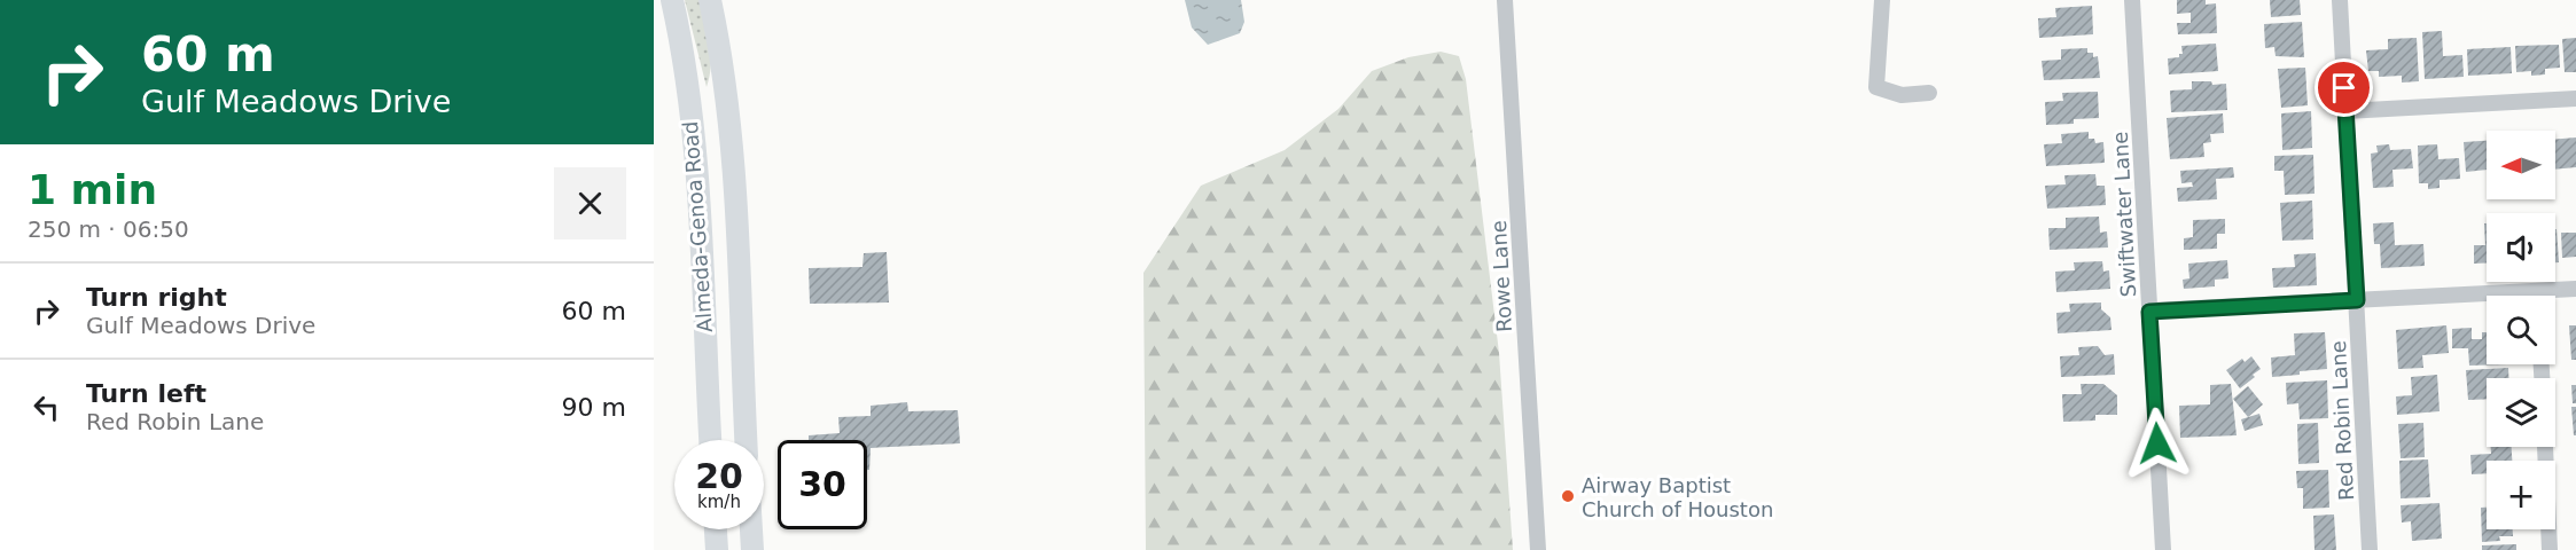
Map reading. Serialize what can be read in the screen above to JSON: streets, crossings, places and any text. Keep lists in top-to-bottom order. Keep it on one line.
{"streets":{"main road":["Almeda-Genoa Road"],"street":["Swiftwater Lane","Rowe Lane","Red Robin Lane"]},"places":["Airway Baptist Church of Houston"],"north":"left","page":{"turn":["60 m","Gulf Meadows Drive"],"map_buttons":"+","heading":["1 min","250 m · 06:50"],"list":[{"name":"Turn right","note":"Gulf Meadows Drive","value":"60 m"},{"name":"Turn left","note":"Red Robin Lane","value":"90 m"}],"speed":"20 km/h","limit":"30"}}
